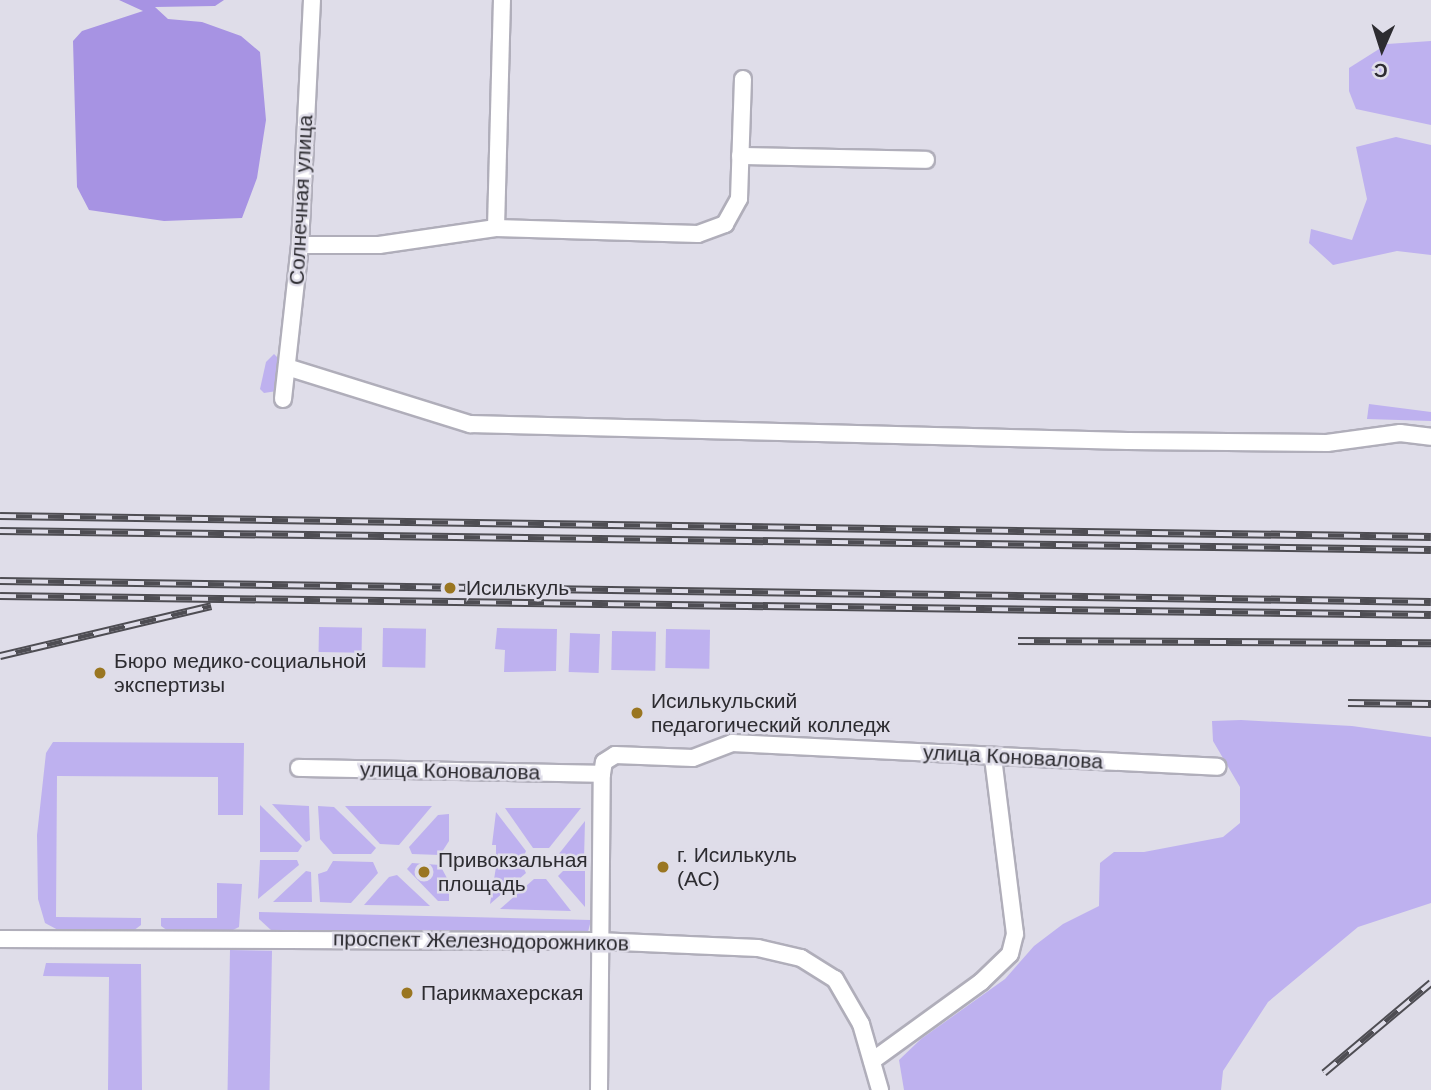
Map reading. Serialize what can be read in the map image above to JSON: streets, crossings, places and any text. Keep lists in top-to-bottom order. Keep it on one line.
{"streets":{"street":["Солнечная улица","улица Коновалова","проспект Железнодорожников"]},"places":["Исилькуль","Бюро медико-социальной экспертизы","Исилькульский педагогический колледж","г. Исилькуль (АС)","Привокзальная площадь","Парикмахерская"],"north":"bottom"}
